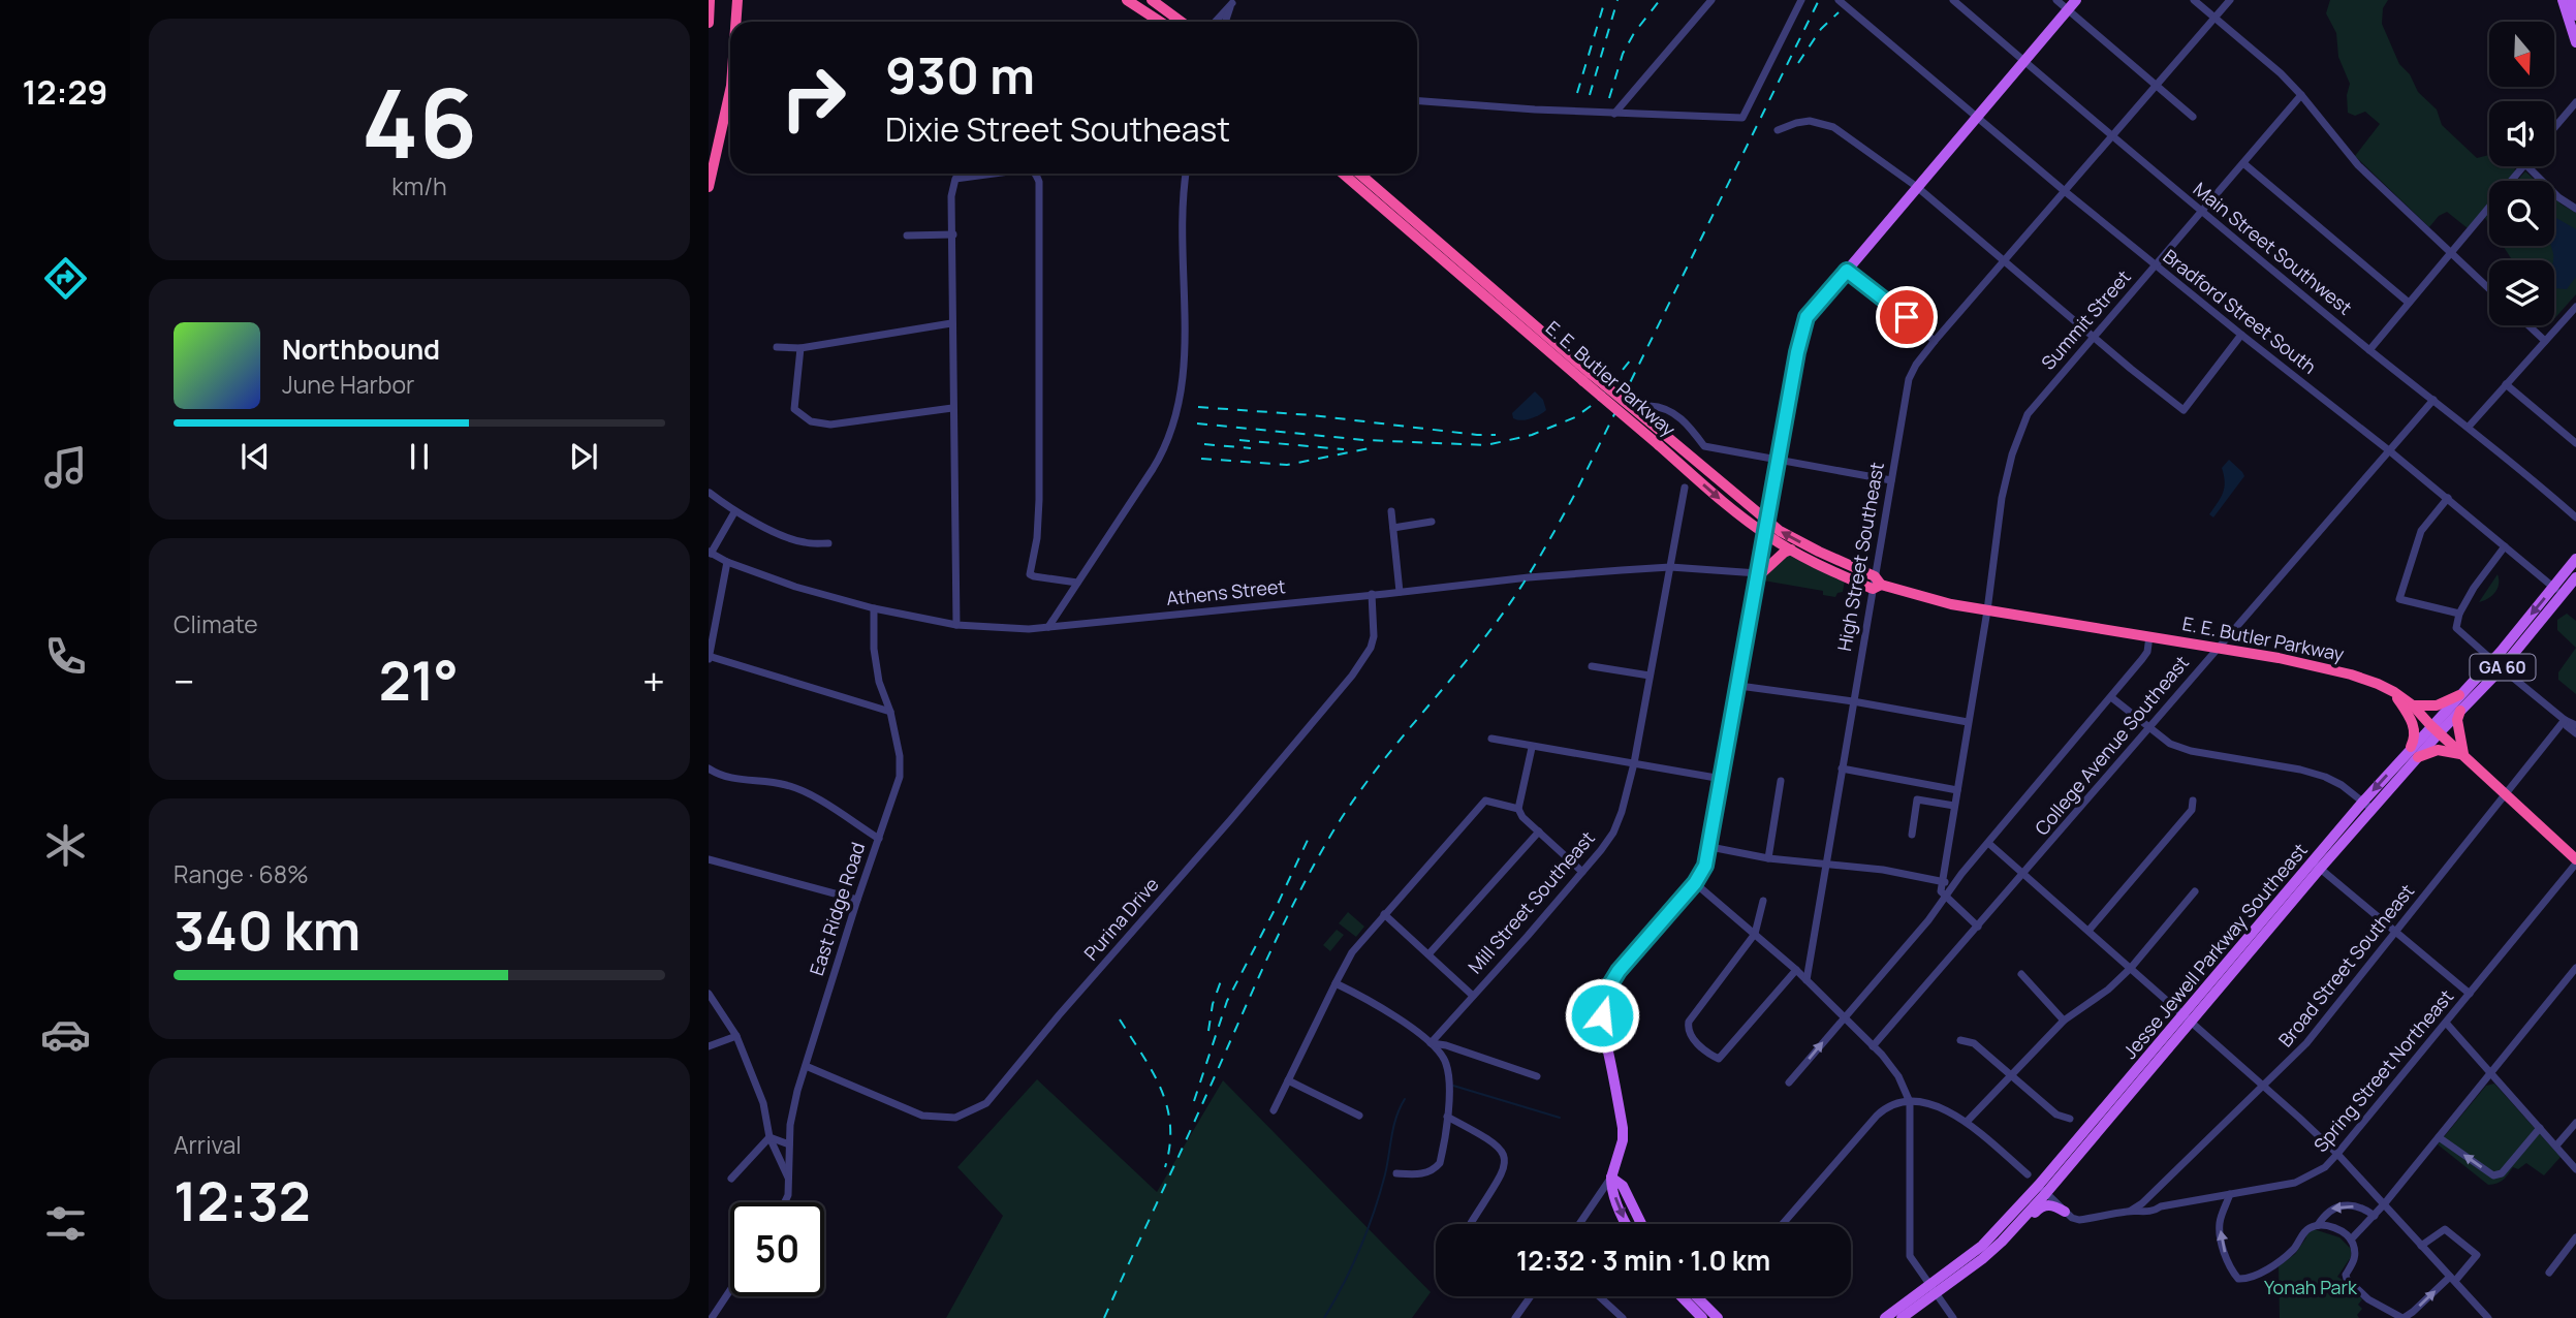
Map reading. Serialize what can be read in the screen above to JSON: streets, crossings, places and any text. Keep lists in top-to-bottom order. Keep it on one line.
{"streets":{"highway":["E. E. Butler Parkway"],"main road":["GA 60","Jesse Jewell Parkway Southeast"],"street":["Main Street Southwest","Bradford Street South","Summit Street","High Street Southeast","Athens Street","College Avenue Southeast","Mill Street Southeast","East Ridge Road","Purina Drive","Broad Street Southeast","Spring Street Northeast"]},"crossings":[["Main Street Southwest","Summit Street"],["Main Street Southwest","High Street Southeast"],["Main Street Southwest","College Avenue Southeast"],["Bradford Street South","Summit Street"],["Bradford Street South","High Street Southeast"],["Bradford Street South","GA 60"],["Bradford Street South","College Avenue Southeast"],["Bradford Street South","Jesse Jewell Parkway Southeast"],["Summit Street","E. E. Butler Parkway"],["E. E. Butler Parkway","High Street Southeast"],["E. E. Butler Parkway","College Avenue Southeast"],["E. E. Butler Parkway","Jesse Jewell Parkway Southeast"],["E. E. Butler Parkway","Broad Street Southeast"],["E. E. Butler Parkway","Spring Street Northeast"],["Athens Street","Mill Street Southeast"],["Athens Street","East Ridge Road"],["Athens Street","Purina Drive"],["GA 60","Jesse Jewell Parkway Southeast"],["East Ridge Road","Purina Drive"],["Broad Street Southeast","Spring Street Northeast"]],"parks":["Yonah Park"],"north":"bottom","page":{"tabs":"12:29","tile":[["46","km/h"],"Climate",["Range · 68%","340 km"],["Arrival","12:32"]],"turn":["930 m","Dixie Street Southeast"],"song":["Northbound","June Harbor"],"heat":["−","21°","+"],"limit":"50","trip":"12:32 · 3 min · 1.0 km"}}
